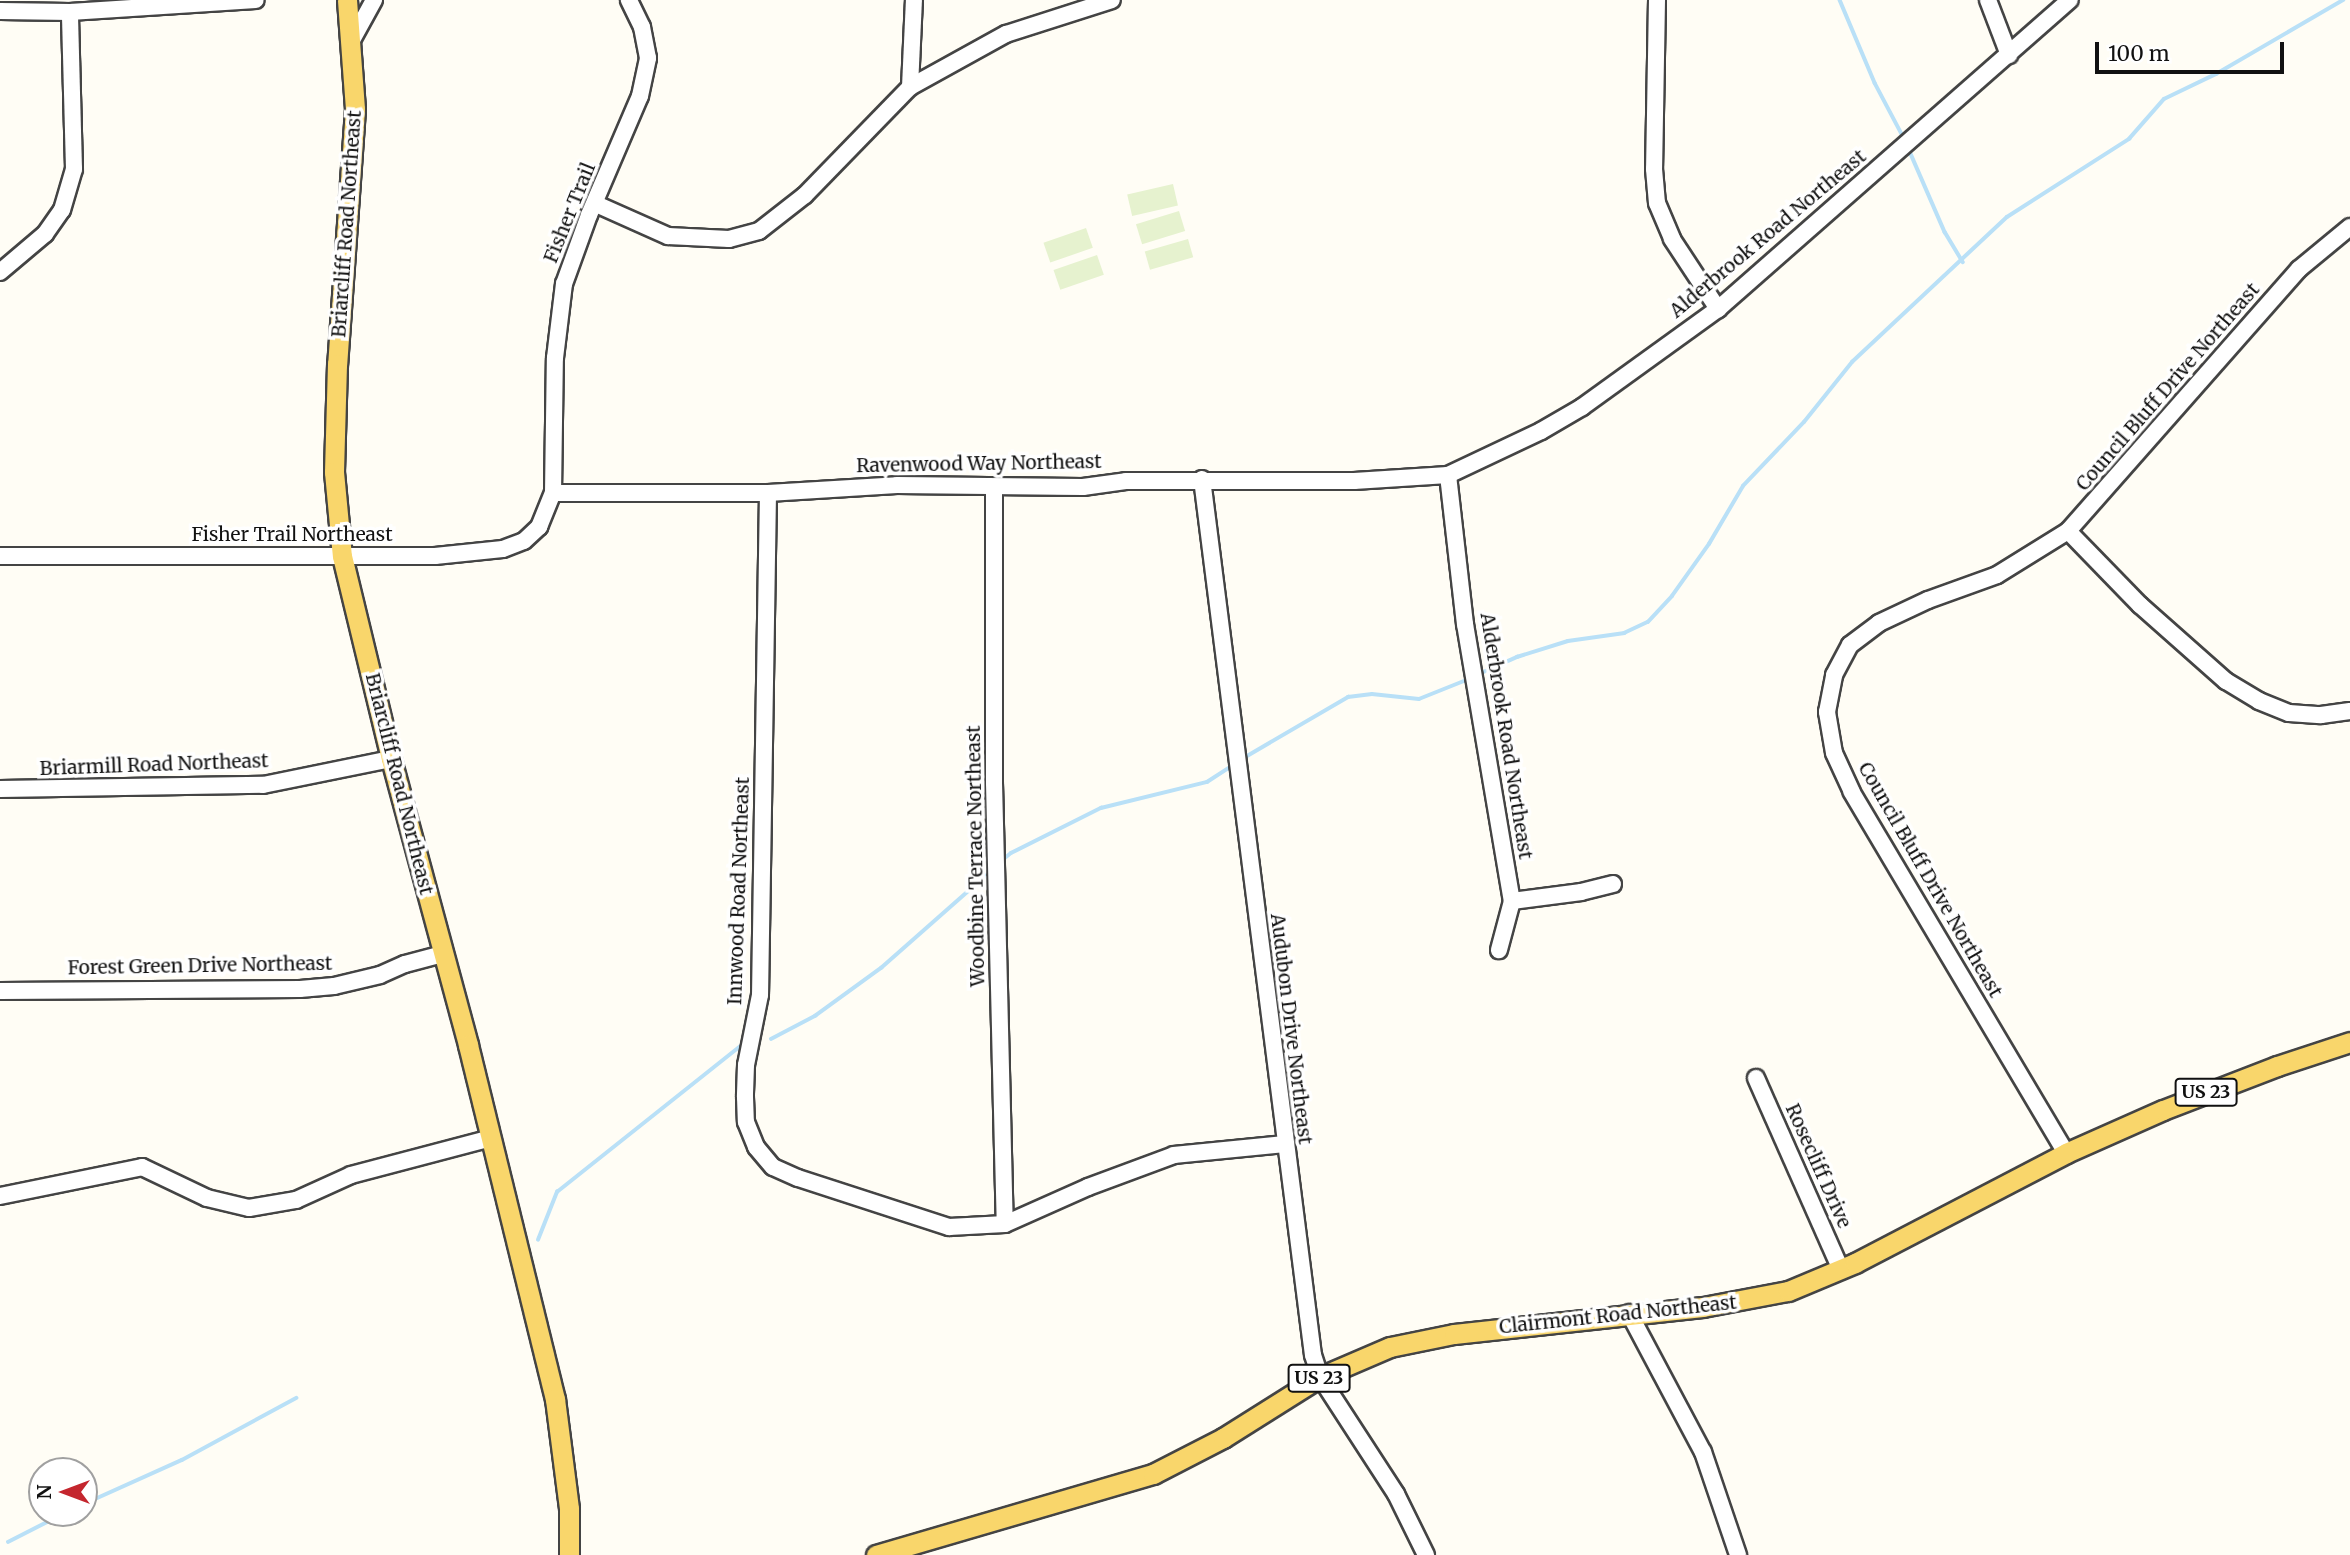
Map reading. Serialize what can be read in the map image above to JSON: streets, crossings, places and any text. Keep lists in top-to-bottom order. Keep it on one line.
{"streets":{"main road":["Briarcliff Road Northeast","US 23","Clairmont Road Northeast"],"street":["Fisher Trail","Alderbrook Road Northeast","Council Bluff Drive Northeast","Ravenwood Way Northeast","Fisher Trail Northeast","Briarmill Road Northeast","Woodbine Terrace Northeast","Innwood Road Northeast","Forest Green Drive Northeast","Audubon Drive Northeast","Rosecliff Drive"]},"crossings":[["Fisher Trail","Ravenwood Way Northeast"],["Fisher Trail","Fisher Trail Northeast"],["Briarcliff Road Northeast","Fisher Trail Northeast"],["Briarcliff Road Northeast","Briarmill Road Northeast"],["Briarcliff Road Northeast","Forest Green Drive Northeast"],["Alderbrook Road Northeast","Ravenwood Way Northeast"],["Council Bluff Drive Northeast","Clairmont Road Northeast"],["Ravenwood Way Northeast","Fisher Trail Northeast"],["Ravenwood Way Northeast","Woodbine Terrace Northeast"],["Ravenwood Way Northeast","Innwood Road Northeast"],["Ravenwood Way Northeast","Audubon Drive Northeast"],["Woodbine Terrace Northeast","Innwood Road Northeast"],["Innwood Road Northeast","Audubon Drive Northeast"],["Audubon Drive Northeast","Clairmont Road Northeast"],["Rosecliff Drive","Clairmont Road Northeast"]],"scale_bar":"100 m","north":"left"}
